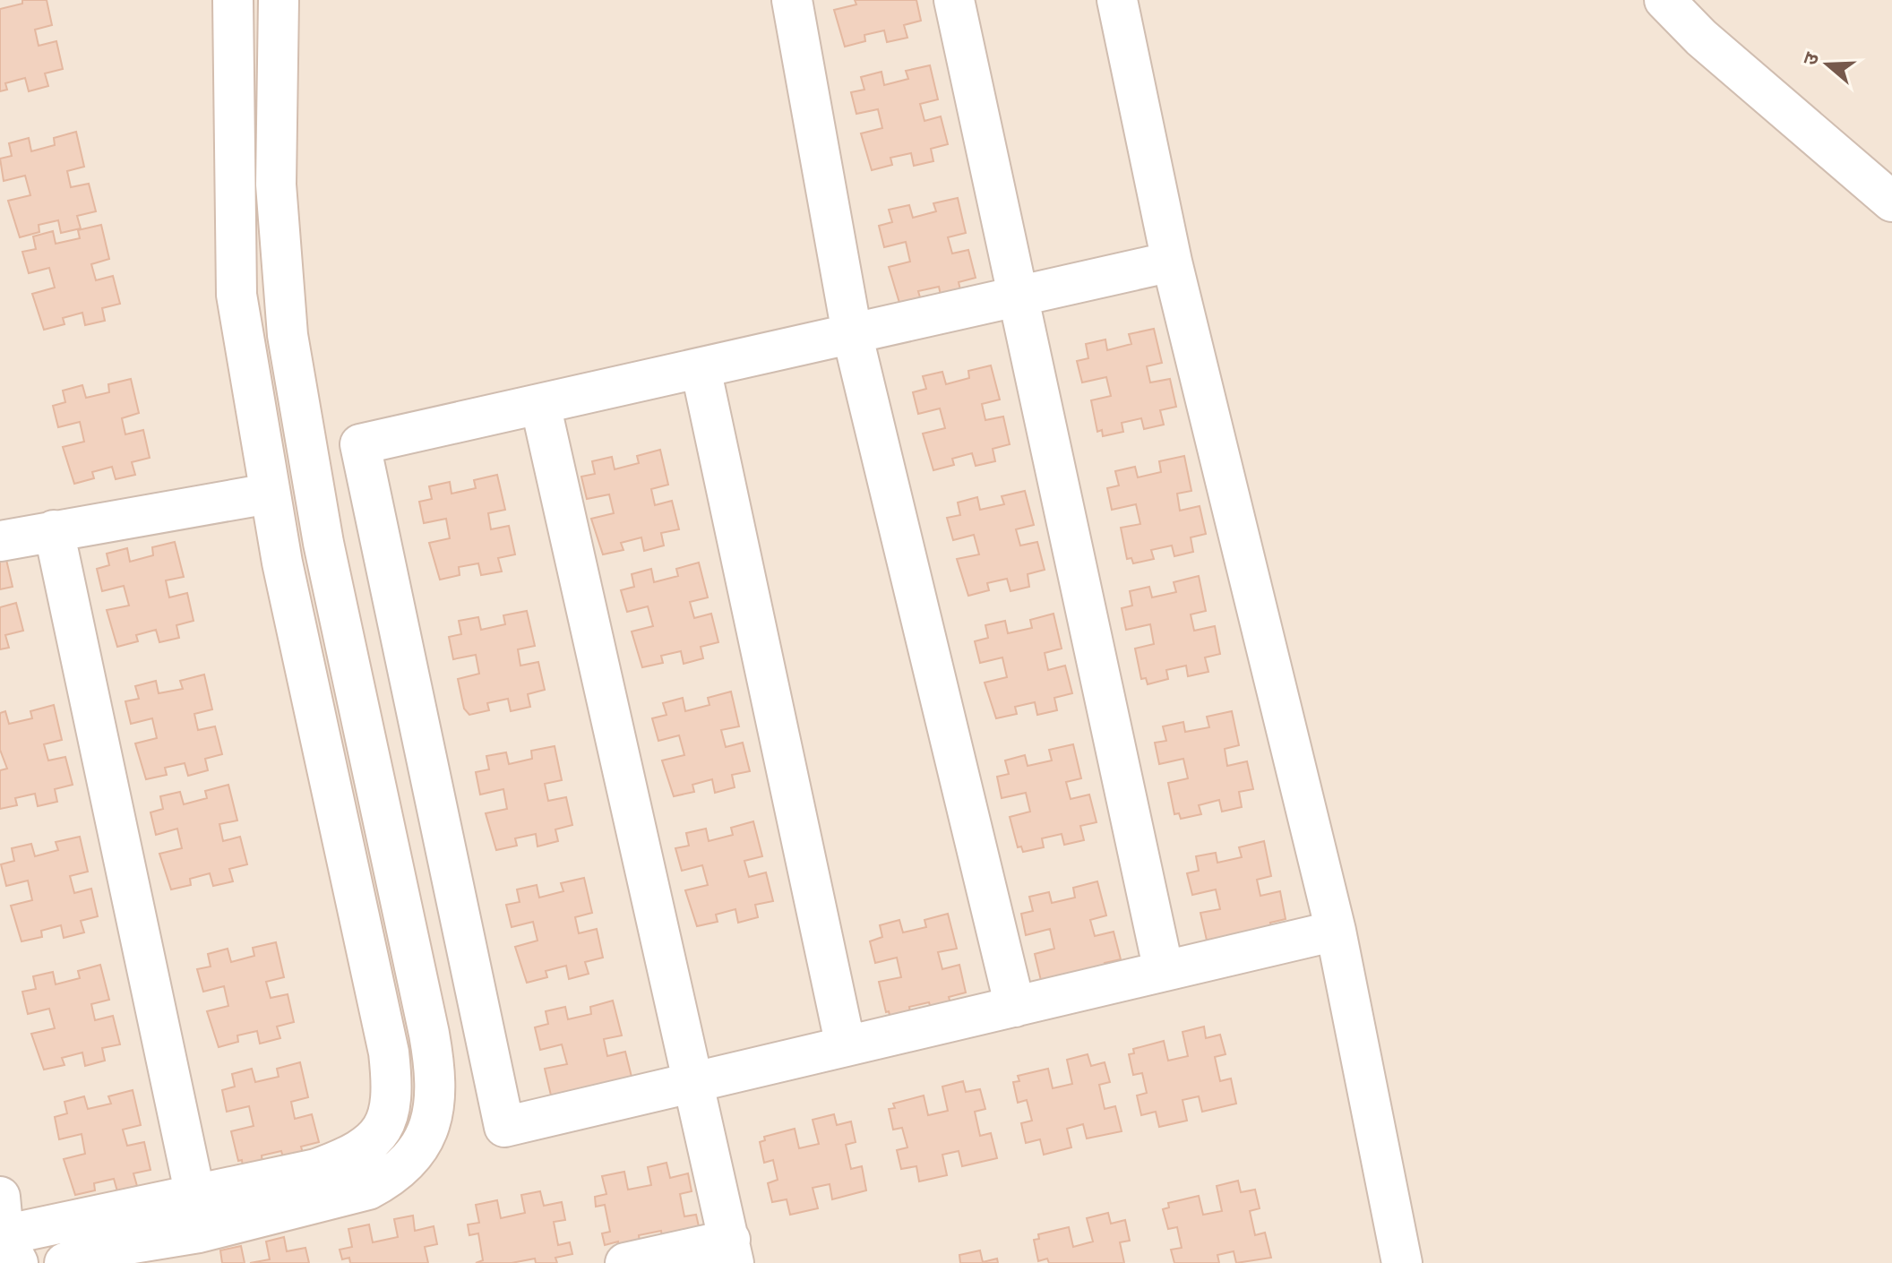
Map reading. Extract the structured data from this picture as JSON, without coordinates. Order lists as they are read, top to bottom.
{
  "north": "left"
}
